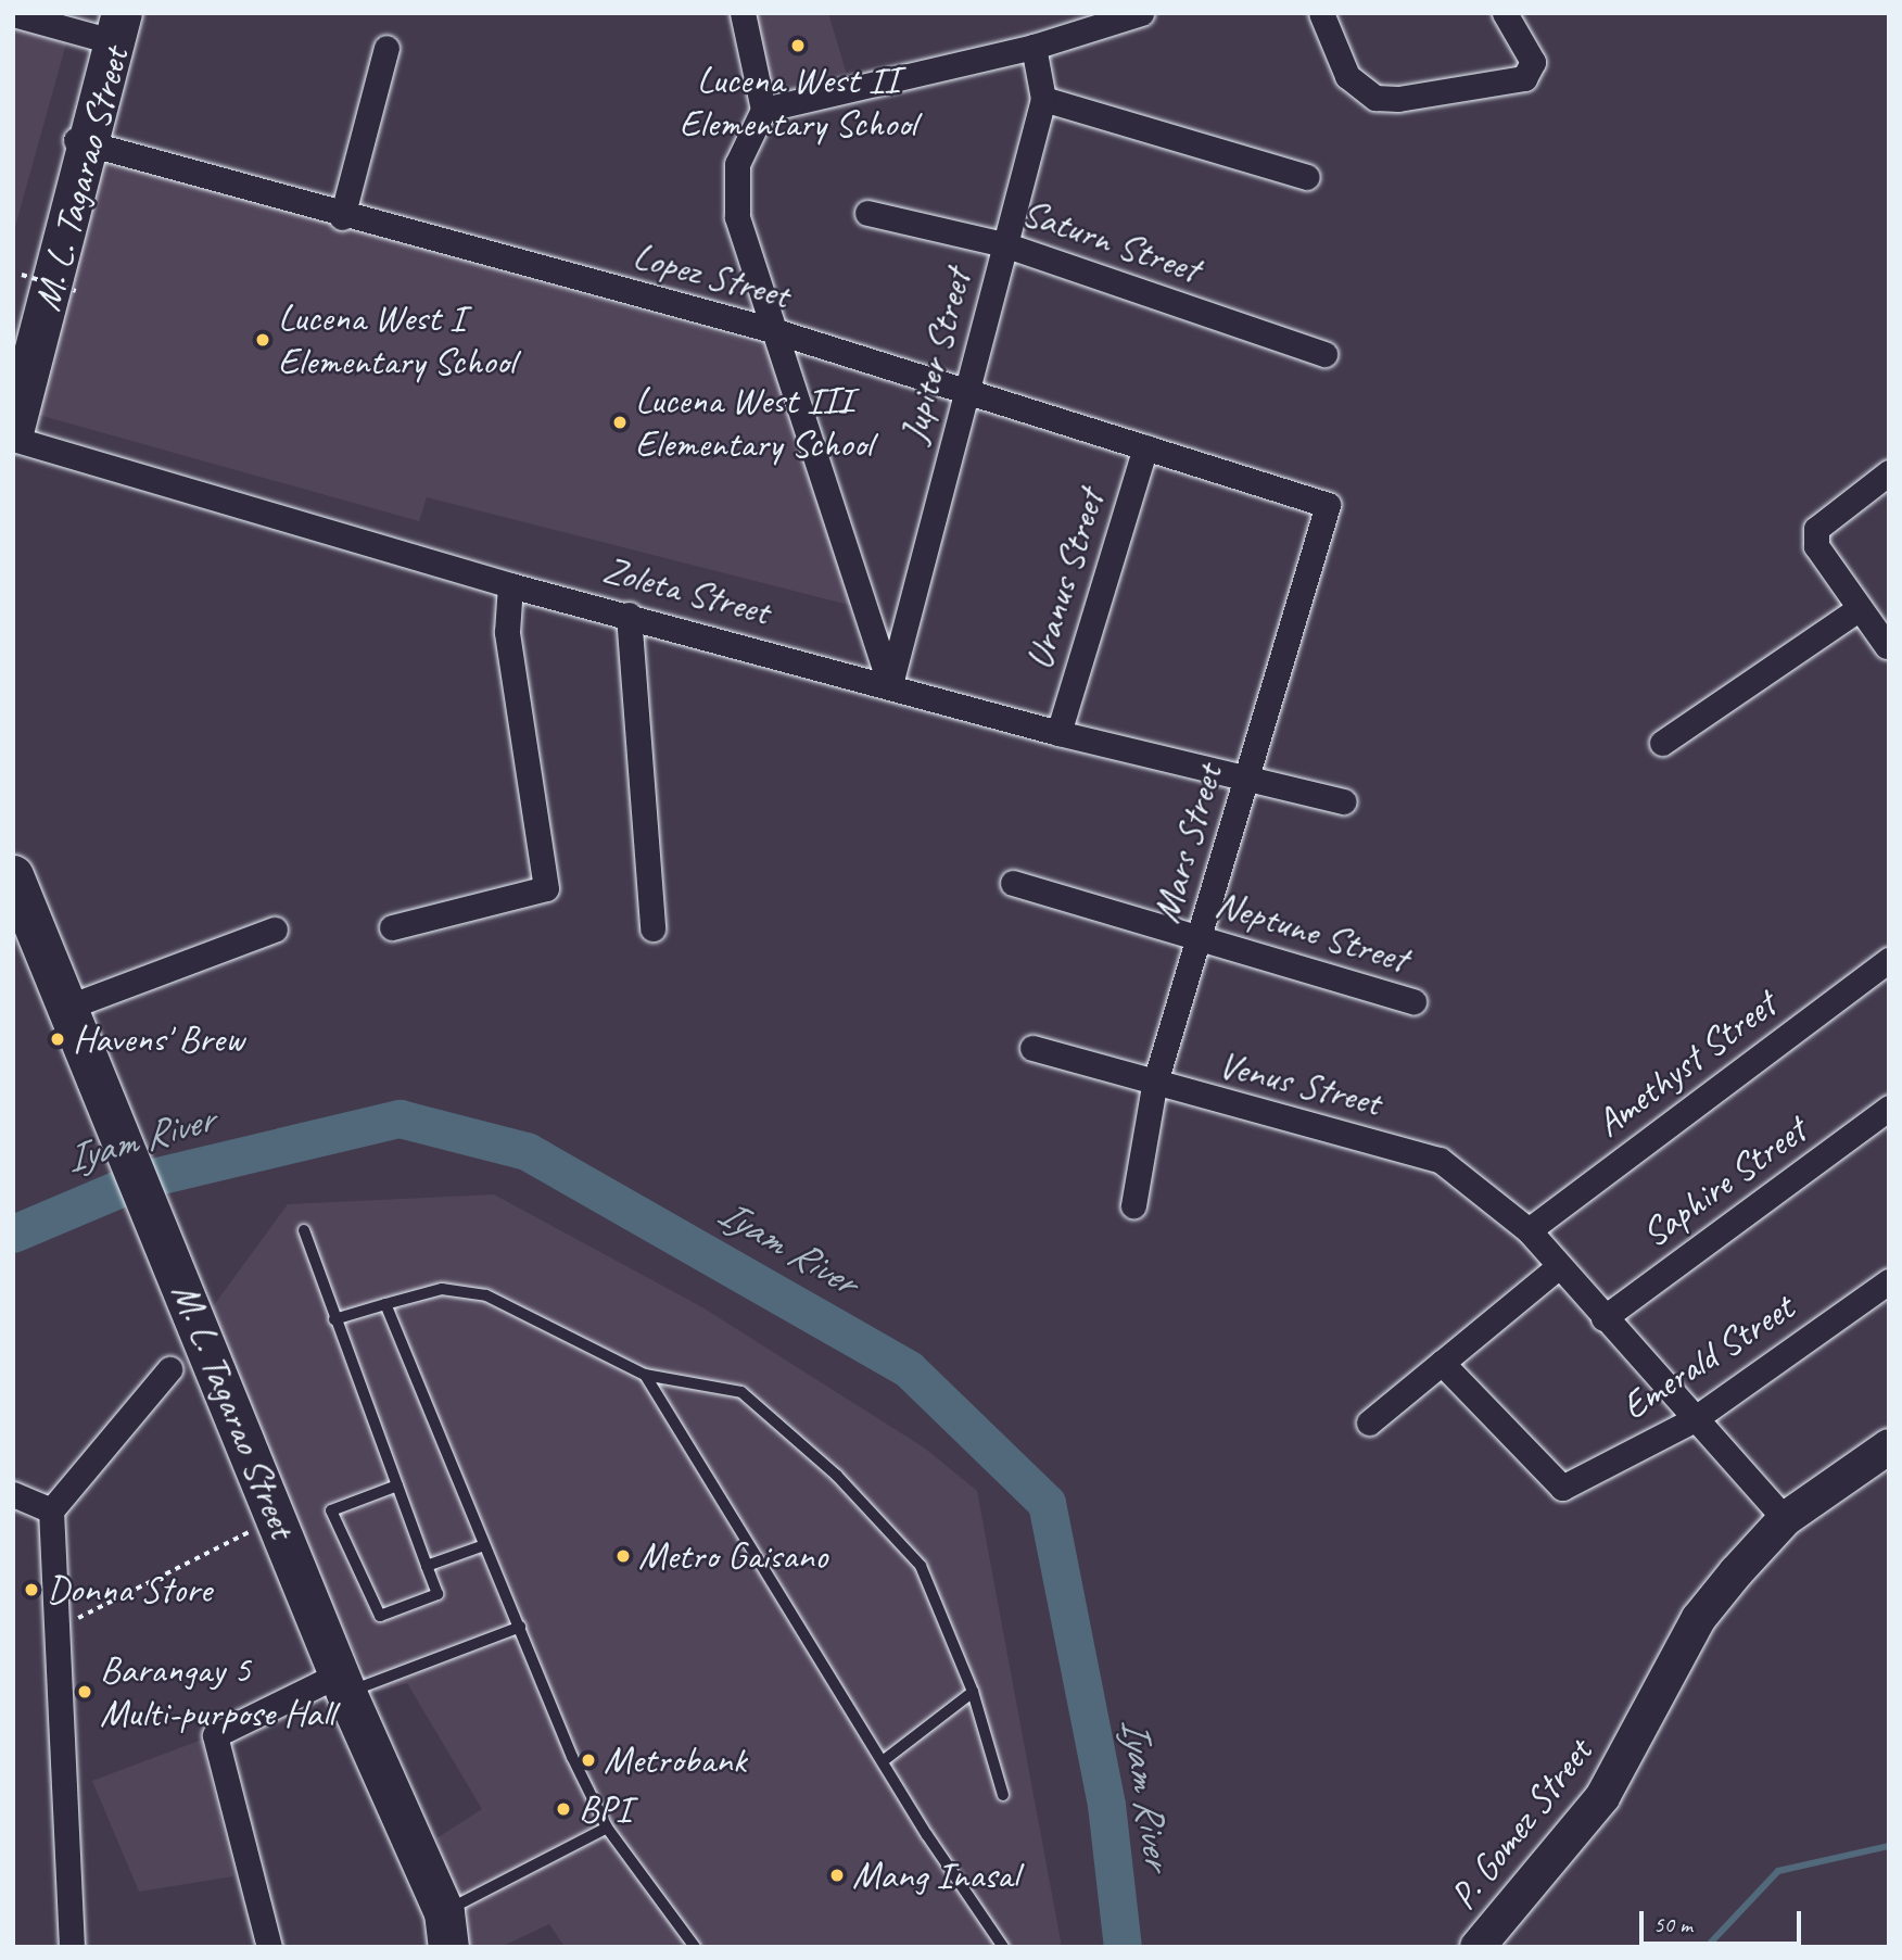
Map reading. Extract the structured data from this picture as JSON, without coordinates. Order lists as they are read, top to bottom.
{
  "streets": {
    "main road": ["M. L. Tagarao Street", "P. Gomez Street"],
    "street": [
      "Saturn Street",
      "Lopez Street",
      "Jupiter Street",
      "Uranus Street",
      "Zoleta Street",
      "Mars Street",
      "Neptune Street",
      "Amethyst Street",
      "Venus Street",
      "Saphire Street",
      "Emerald Street"
    ]
  },
  "crossings": [
    ["M. L. Tagarao Street", "Lopez Street"],
    ["Saturn Street", "Jupiter Street"],
    ["Lopez Street", "Jupiter Street"],
    ["Lopez Street", "Uranus Street"],
    ["Lopez Street", "Mars Street"],
    ["Jupiter Street", "Zoleta Street"],
    ["Uranus Street", "Zoleta Street"],
    ["Zoleta Street", "Mars Street"],
    ["Mars Street", "Neptune Street"],
    ["Mars Street", "Venus Street"],
    ["Amethyst Street", "Venus Street"],
    ["Venus Street", "Saphire Street"],
    ["Venus Street", "Emerald Street"],
    ["Venus Street", "P. Gomez Street"]
  ],
  "water": ["Iyam River"],
  "places": [
    "Lucena West II Elementary School",
    "Lucena West I Elementary School",
    "Lucena West III Elementary School",
    "Havens' Brew",
    "Metro Gaisano",
    "Donna Store",
    "Barangay 5 Multi-purpose Hall",
    "Metrobank",
    "BPI",
    "Mang Inasal"
  ],
  "scale_bar": "50 m"
}
